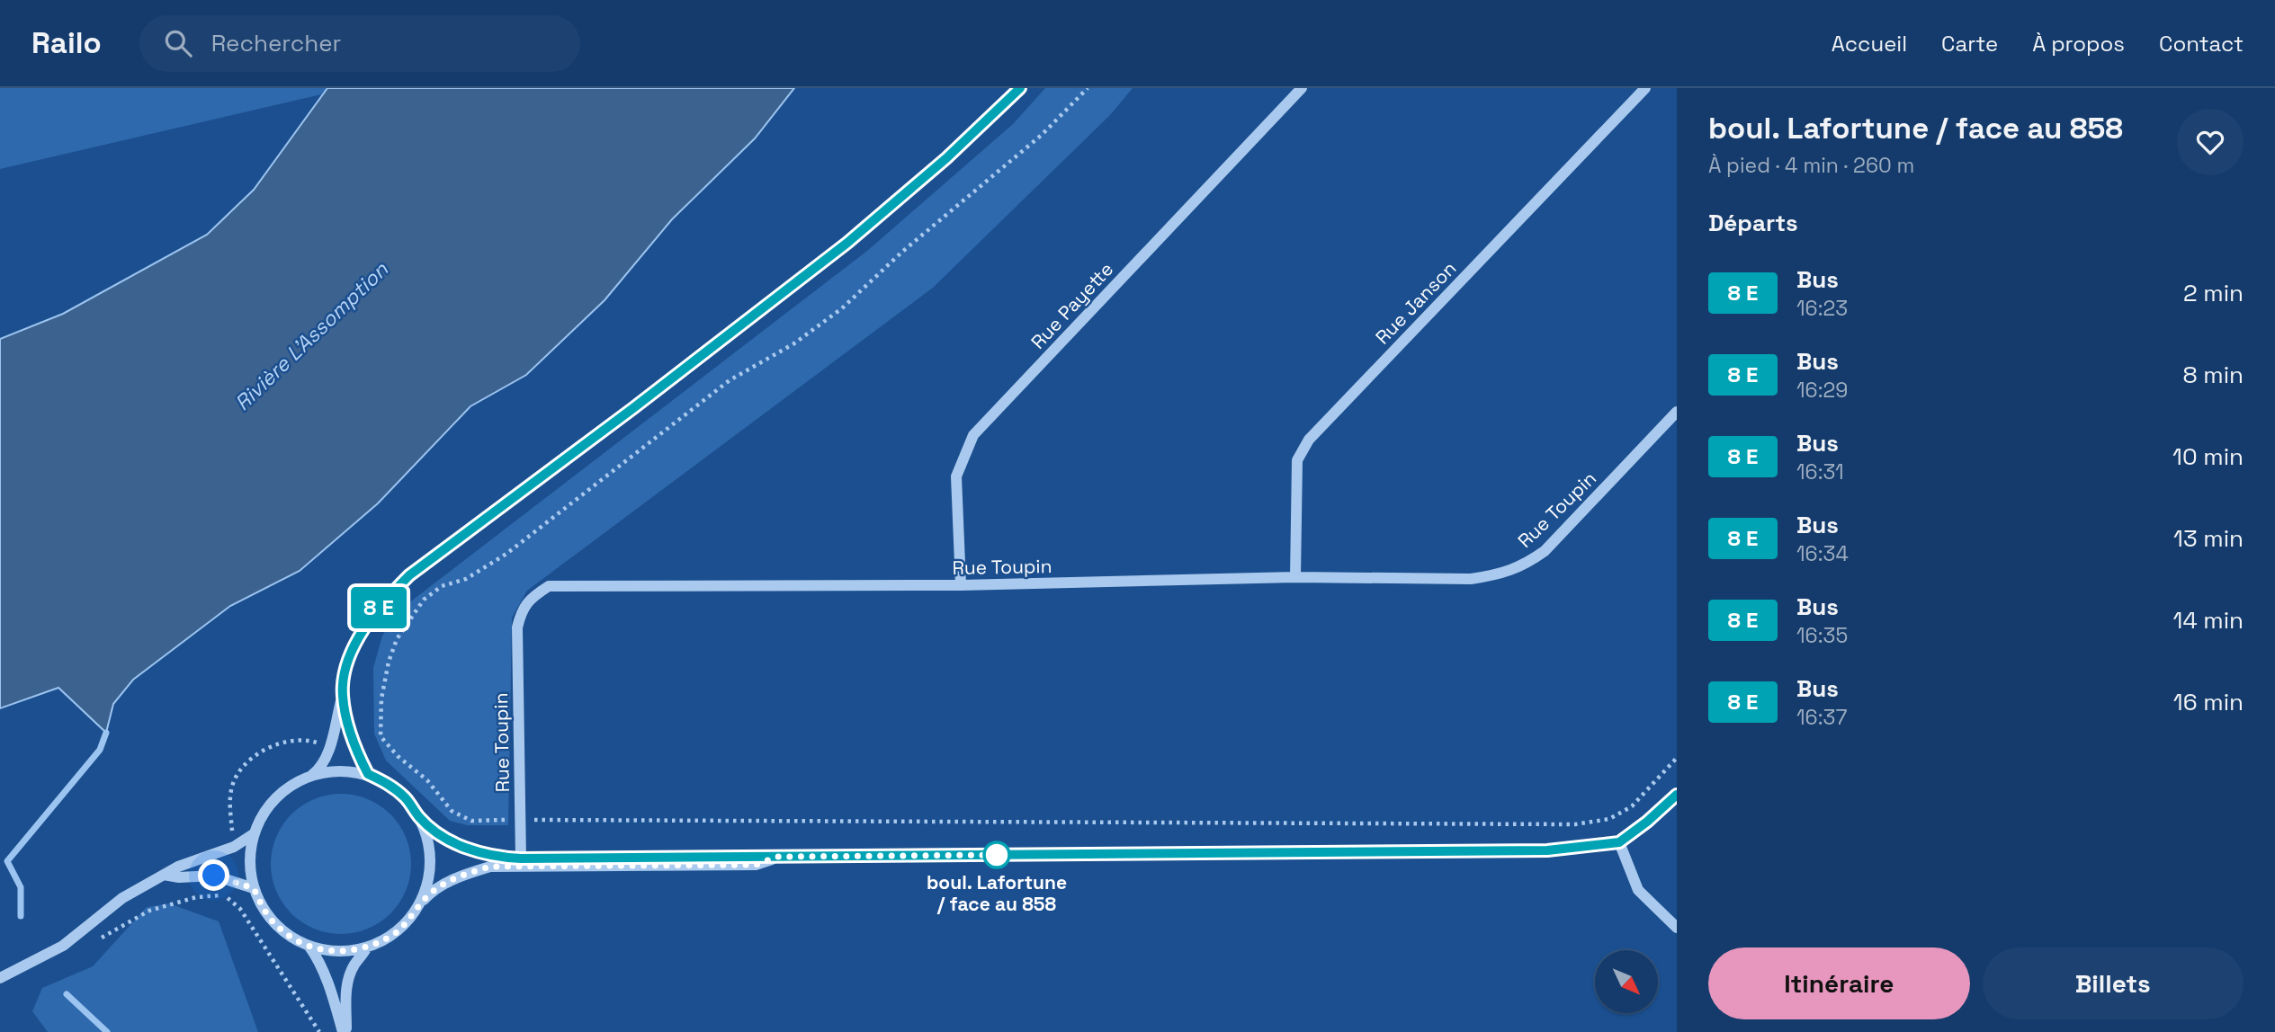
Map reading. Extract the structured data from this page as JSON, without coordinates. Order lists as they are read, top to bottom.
{
  "streets": {
    "street": ["Rue Janson", "Rue Payette", "Rue Toupin"]
  },
  "crossings": [
    ["Rue Janson", "Rue Toupin"],
    ["Rue Payette", "Rue Toupin"]
  ],
  "water": ["Rivière L'Assomption"],
  "places": ["boul. Lafortune / face au 858"],
  "north": "bottom right",
  "page": {
    "header": "Railo",
    "search": "Rechercher",
    "nav": [
      "Accueil",
      "Carte",
      "À propos",
      "Contact"
    ],
    "on_map": "8 E",
    "heading": [
      ["boul. Lafortune / face au 858", "À pied · 4 min · 260 m"],
      "Départs"
    ],
    "list": [
      {
        "mark": "8 E",
        "name": "Bus",
        "note": "16:23",
        "value": "2 min"
      },
      {
        "mark": "8 E",
        "name": "Bus",
        "note": "16:29",
        "value": "8 min"
      },
      {
        "mark": "8 E",
        "name": "Bus",
        "note": "16:31",
        "value": "10 min"
      },
      {
        "mark": "8 E",
        "name": "Bus",
        "note": "16:34",
        "value": "13 min"
      },
      {
        "mark": "8 E",
        "name": "Bus",
        "note": "16:35",
        "value": "14 min"
      },
      {
        "mark": "8 E",
        "name": "Bus",
        "note": "16:37",
        "value": "16 min"
      }
    ],
    "buttons": ["Itinéraire", "Billets"]
  }
}
